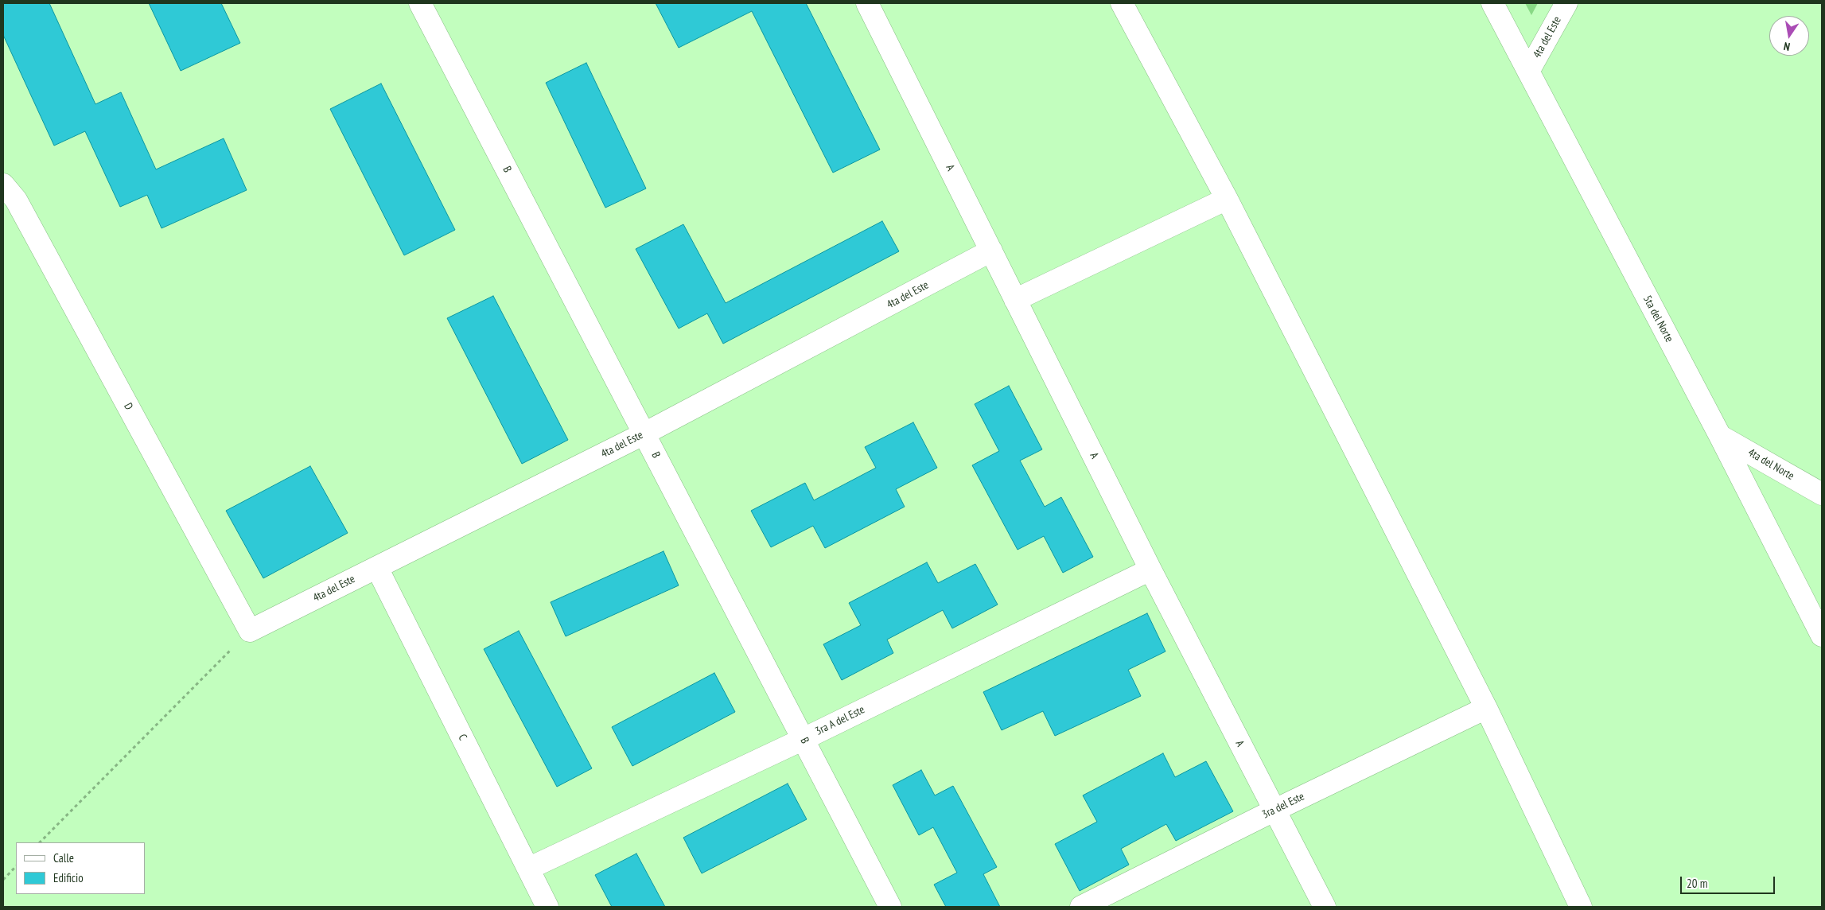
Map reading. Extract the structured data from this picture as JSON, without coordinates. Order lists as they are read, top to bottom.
{
  "streets": {
    "street": [
      "4ta del Este",
      "A",
      "B",
      "5ta del Norte",
      "D",
      "4ta del Norte",
      "3ra A del Este",
      "C",
      "3ra del Este"
    ]
  },
  "crossings": [
    ["4ta del Este", "A"],
    ["4ta del Este", "B"],
    ["4ta del Este", "5ta del Norte"],
    ["4ta del Este", "D"],
    ["4ta del Este", "C"],
    ["A", "3ra A del Este"],
    ["A", "3ra del Este"],
    ["B", "3ra A del Este"],
    ["5ta del Norte", "4ta del Norte"],
    ["3ra A del Este", "C"]
  ],
  "legend": ["Calle", "Edificio"],
  "scale_bar": "20 m",
  "north": "bottom"
}
